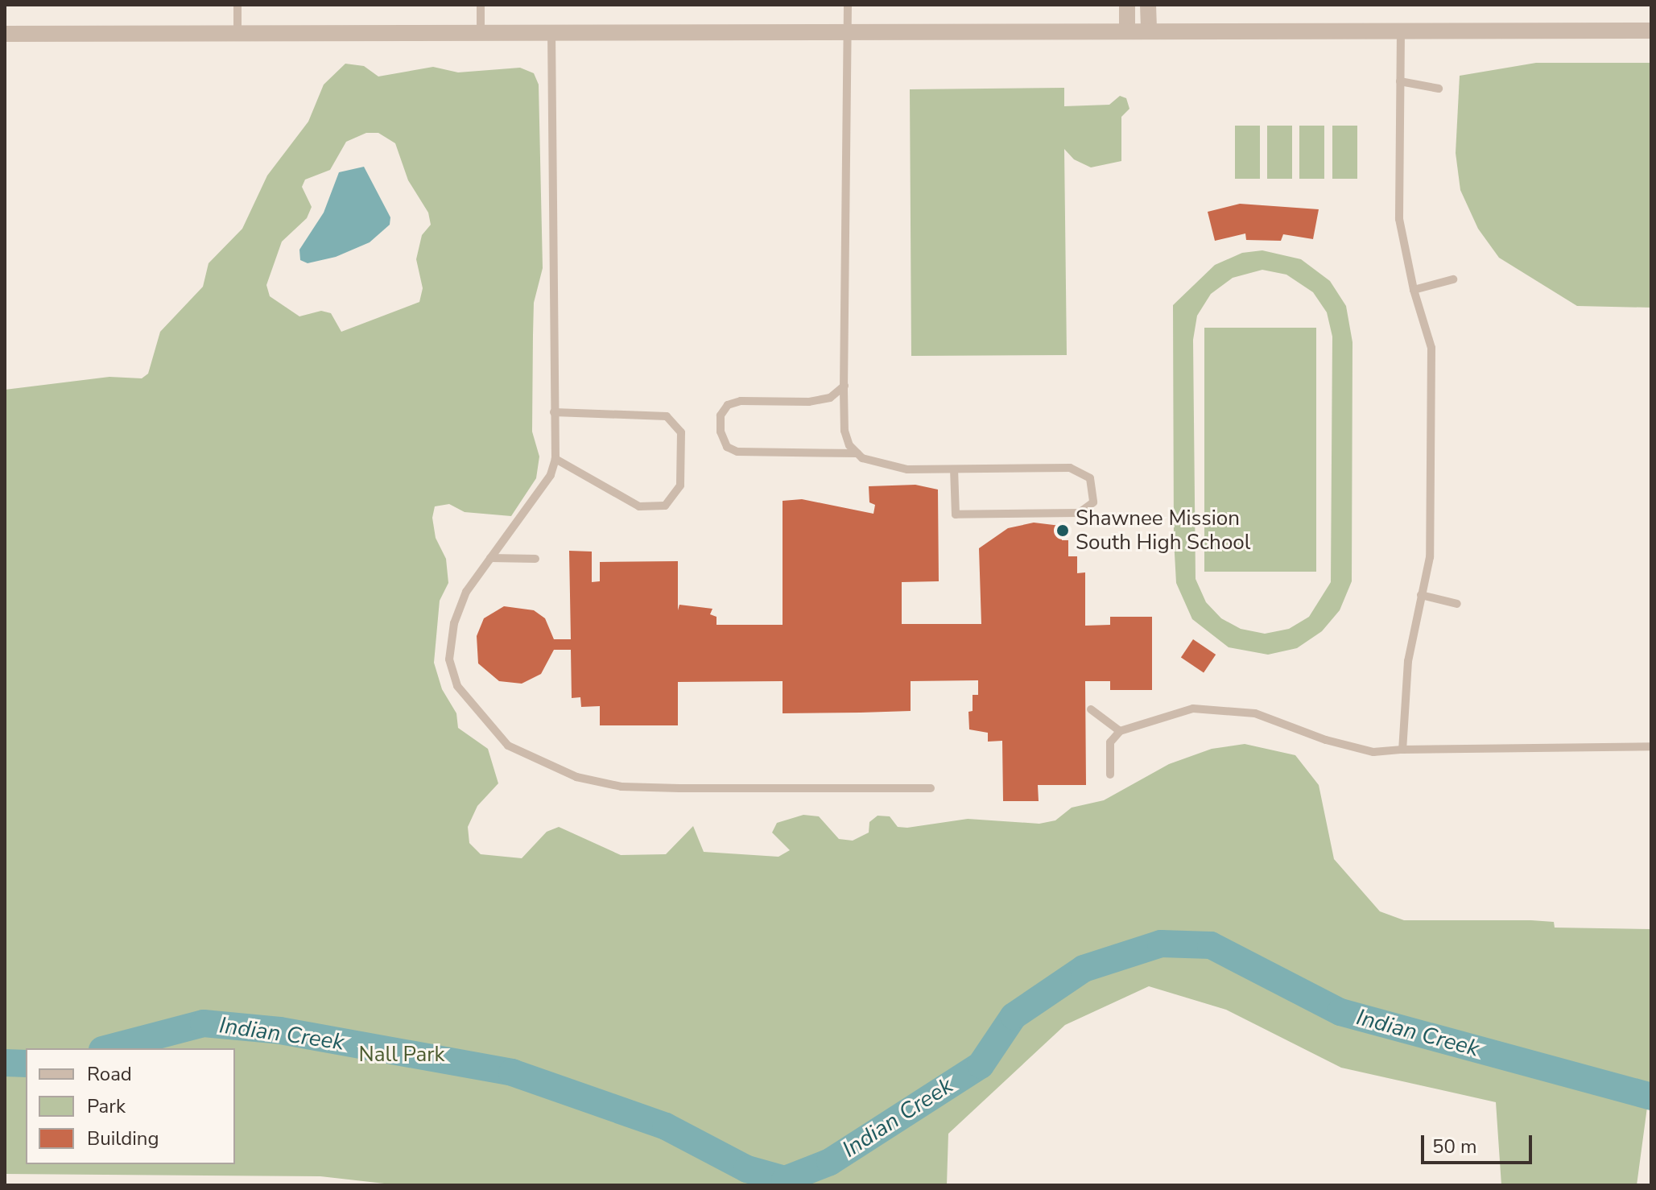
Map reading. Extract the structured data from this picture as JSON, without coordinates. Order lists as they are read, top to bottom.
{
  "water": ["Indian Creek"],
  "parks": ["Nall Park"],
  "places": ["Shawnee Mission South High School"],
  "legend": ["Road", "Park", "Building"],
  "scale_bar": "50 m"
}
